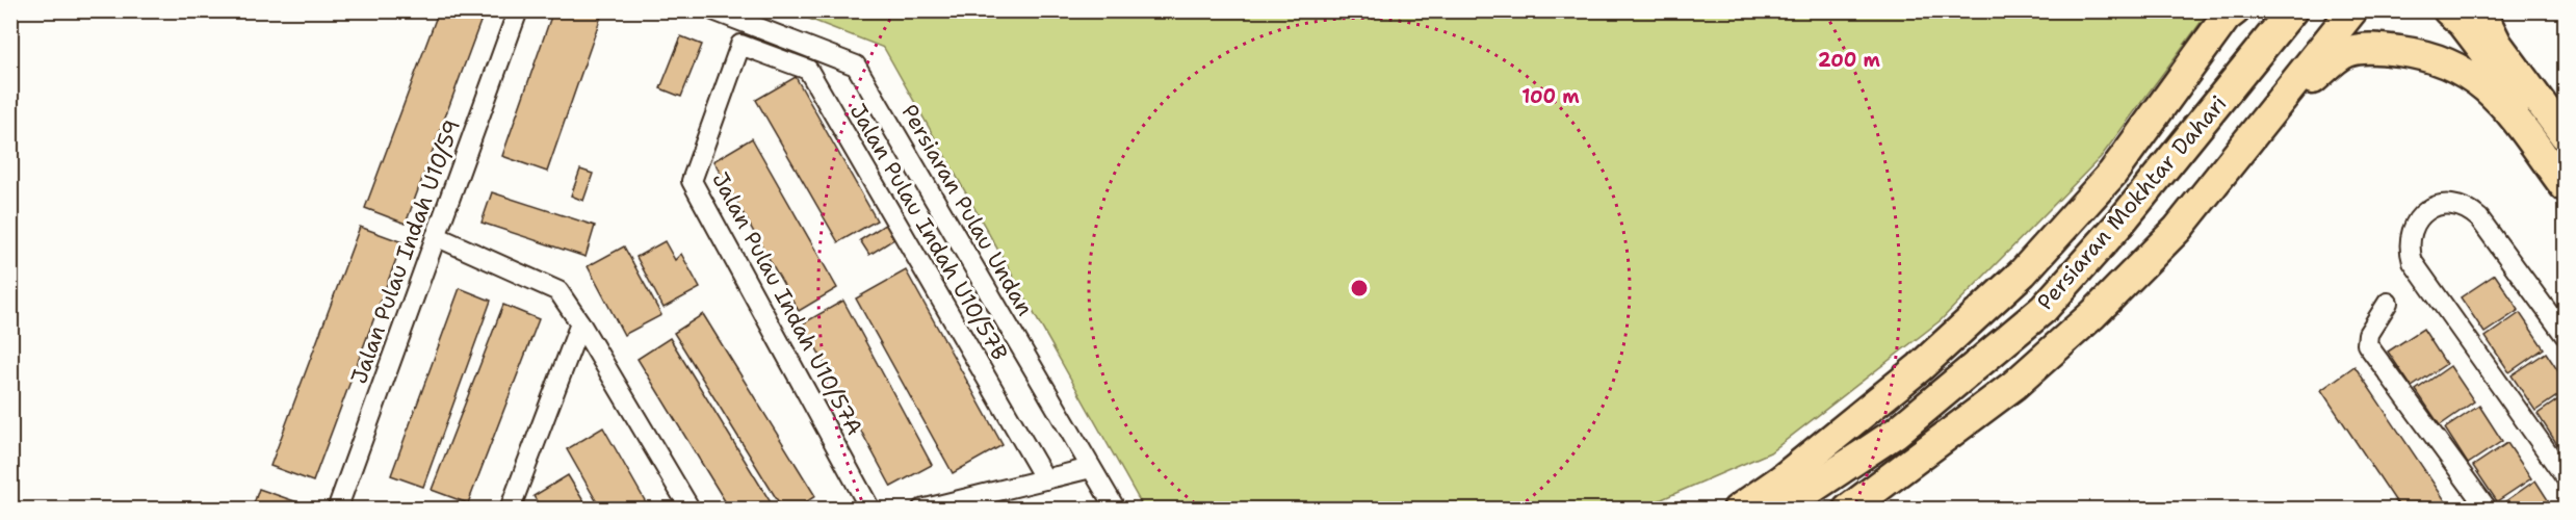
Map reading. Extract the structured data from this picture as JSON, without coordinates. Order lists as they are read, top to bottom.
{
  "streets": {
    "main road": ["Persiaran Mokhtar Dahari"],
    "street": [
      "Persiaran Pulau Undan",
      "Jalan Pulau Indah U10/57B",
      "Jalan Pulau Indah U10/59",
      "Jalan Pulau Indah U10/57A"
    ]
  },
  "crossings": [
    ["Jalan Pulau Indah U10/57B", "Jalan Pulau Indah U10/57A"]
  ],
  "rings": ["200 m", "100 m"]
}
